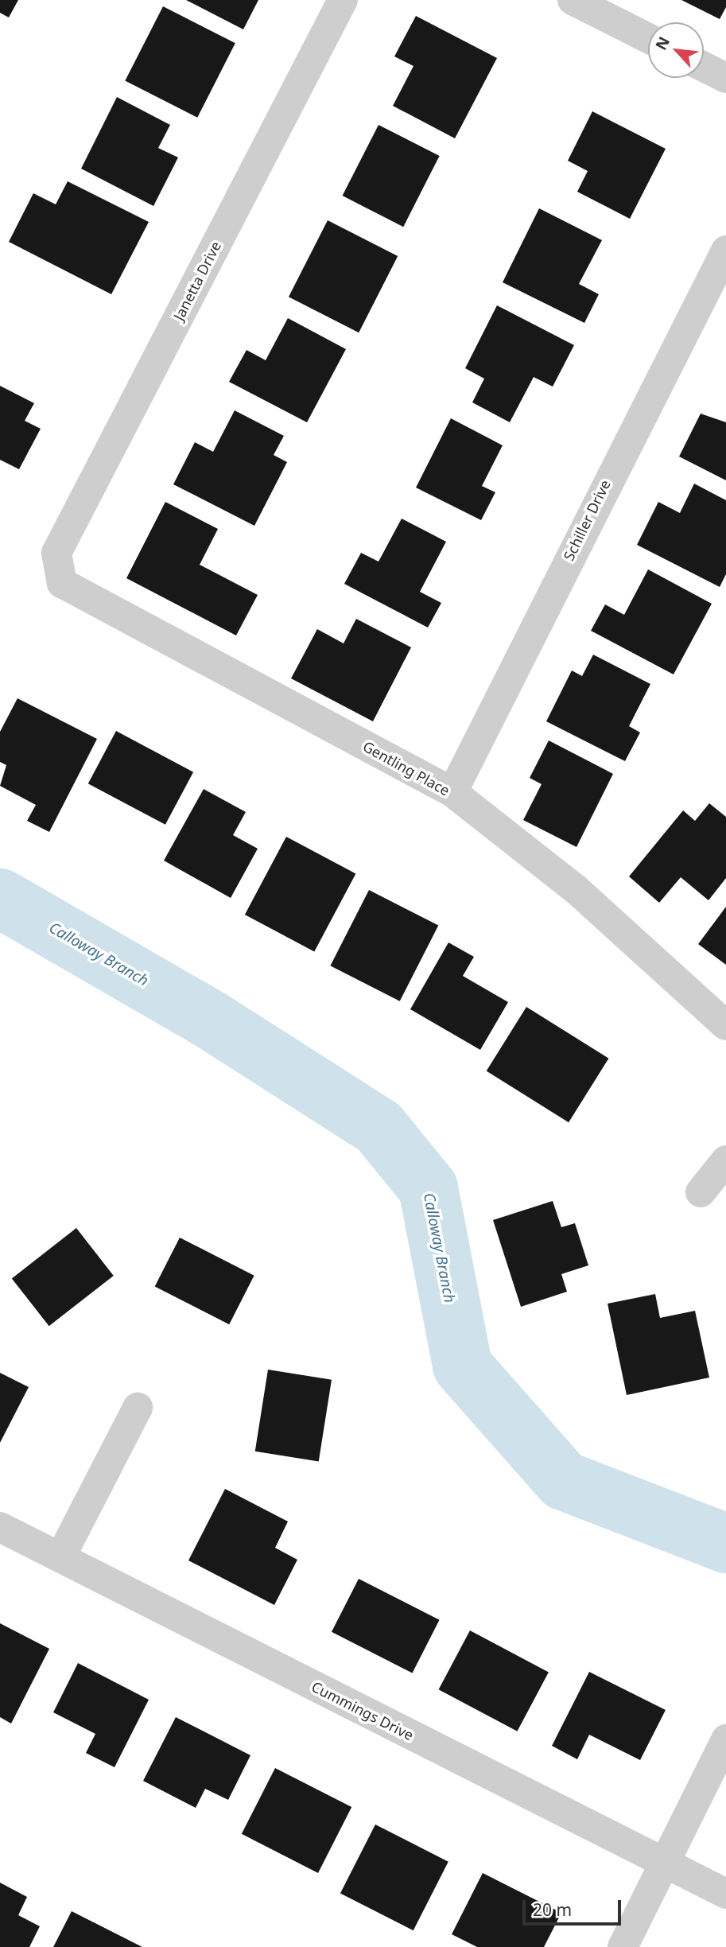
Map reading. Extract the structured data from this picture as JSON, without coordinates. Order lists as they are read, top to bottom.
{
  "streets": {
    "street": [
      "Janetta Drive",
      "Schiller Drive",
      "Gentling Place",
      "Cummings Drive"
    ]
  },
  "crossings": [
    ["Janetta Drive", "Gentling Place"],
    ["Schiller Drive", "Gentling Place"]
  ],
  "water": ["Calloway Branch"],
  "scale_bar": "20 m",
  "north": "top left"
}
